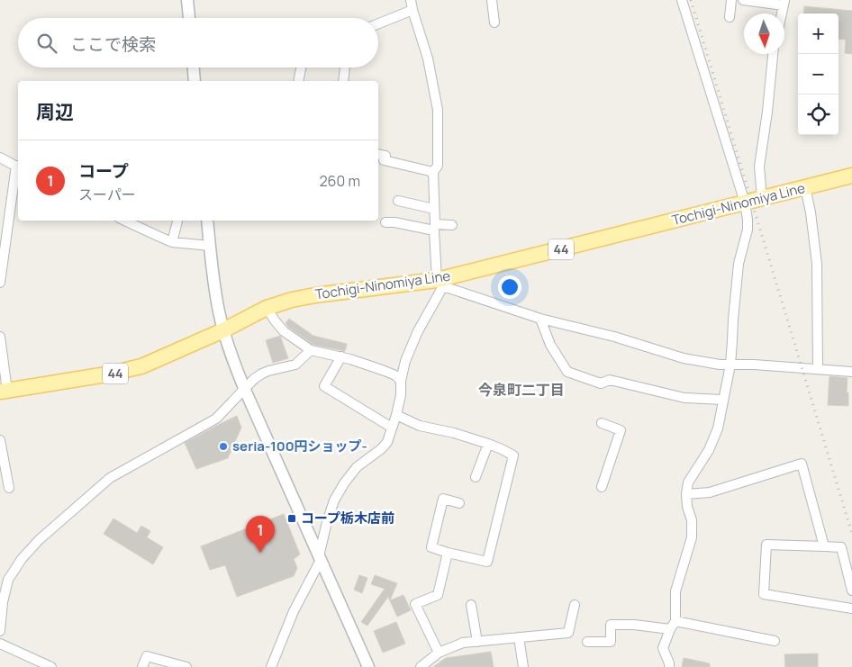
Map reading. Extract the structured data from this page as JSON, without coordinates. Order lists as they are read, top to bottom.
{
  "streets": {
    "main road": ["Tochigi-Ninomiya Line", "44"]
  },
  "districts": ["今泉町二丁目"],
  "places": {
    "other": ["seria-100円ショップ-"],
    "transit": ["コープ栃木店前"]
  },
  "north": "bottom",
  "page": {
    "map_buttons": ["+", "−"],
    "search": "ここで検索",
    "heading": "周辺",
    "list": [
      {
        "mark": "1",
        "name": "コープ",
        "note": "スーパー",
        "value": "260 m"
      }
    ],
    "pins": "1"
  }
}
